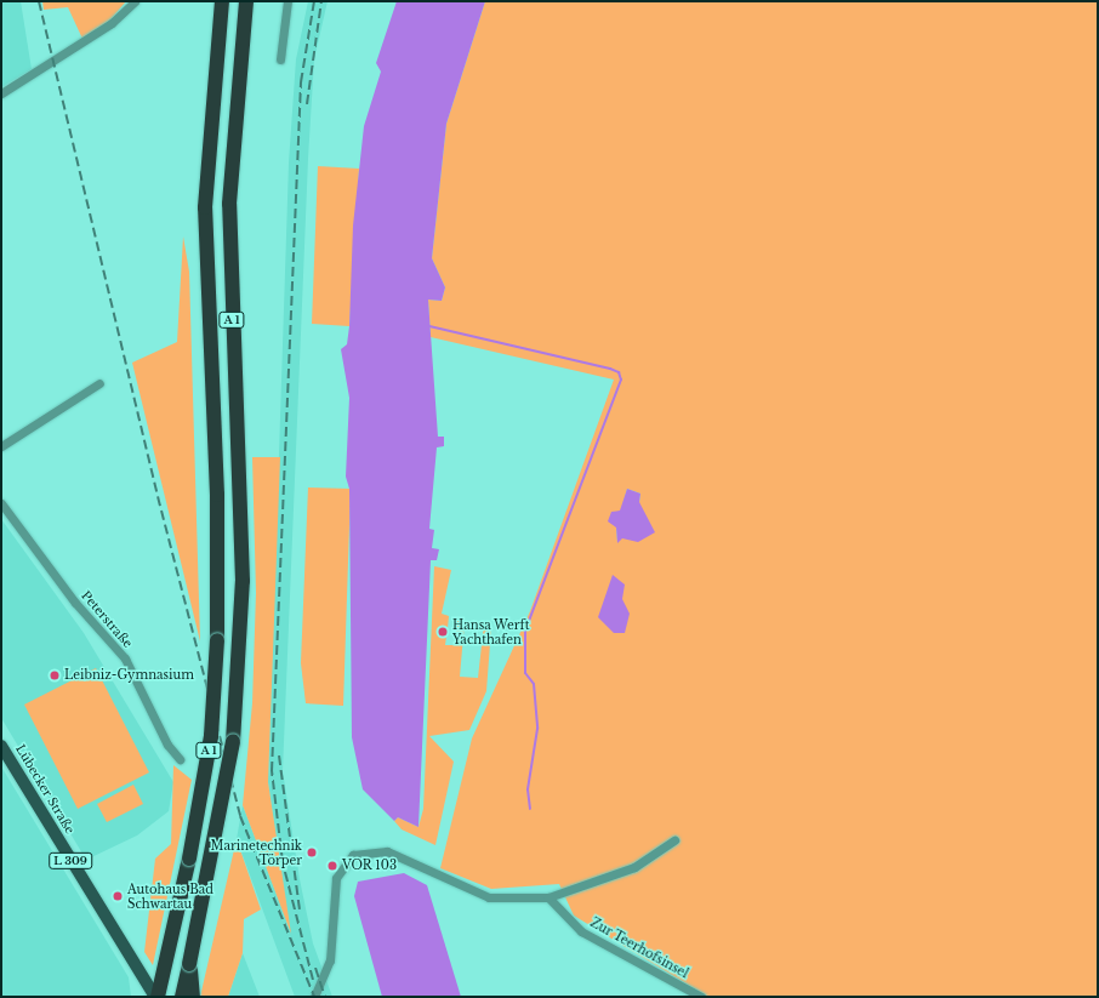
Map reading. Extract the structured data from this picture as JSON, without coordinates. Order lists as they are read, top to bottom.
{
  "streets": {
    "highway": ["A 1"],
    "main road": ["Lübecker Straße", "L 309"],
    "street": ["Peterstraße", "Zur Teerhofsinsel"]
  },
  "crossings": [
    ["A 1", "Lübecker Straße"]
  ],
  "places": [
    "Hansa Werft Yachthafen",
    "Leibniz-Gymnasium",
    "Marinetechnik Törper",
    "VOR 103",
    "Autohaus Bad Schwartau"
  ]
}
